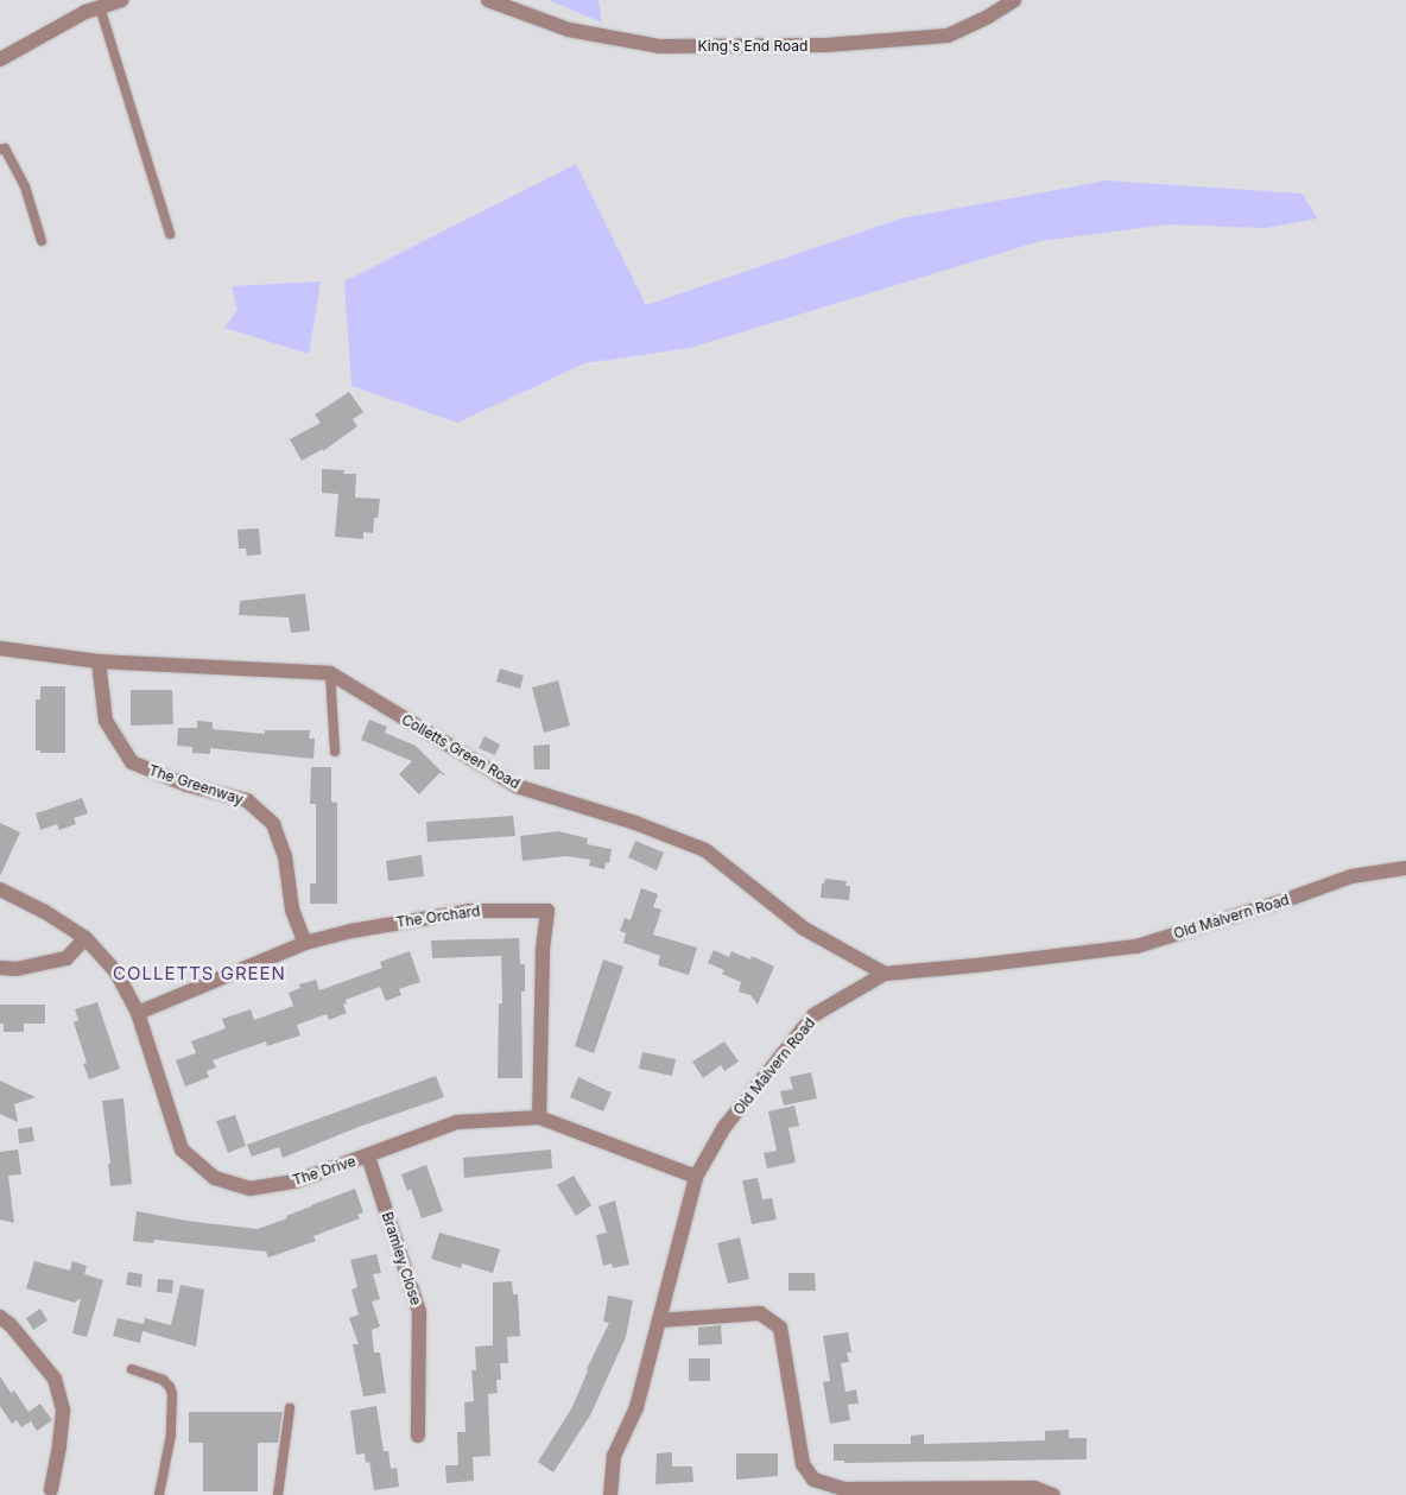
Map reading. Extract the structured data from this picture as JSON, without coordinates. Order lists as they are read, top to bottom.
{
  "streets": {
    "street": [
      "King's End Road",
      "Colletts Green Road",
      "The Greenway",
      "The Orchard",
      "Old Malvern Road",
      "The Drive",
      "Bramley Close"
    ]
  },
  "crossings": [
    ["Colletts Green Road", "The Greenway"],
    ["Colletts Green Road", "Old Malvern Road"],
    ["The Greenway", "The Orchard"],
    ["The Orchard", "The Drive"],
    ["Old Malvern Road", "The Drive"],
    ["The Drive", "Bramley Close"]
  ],
  "districts": ["COLLETTS GREEN"]
}
